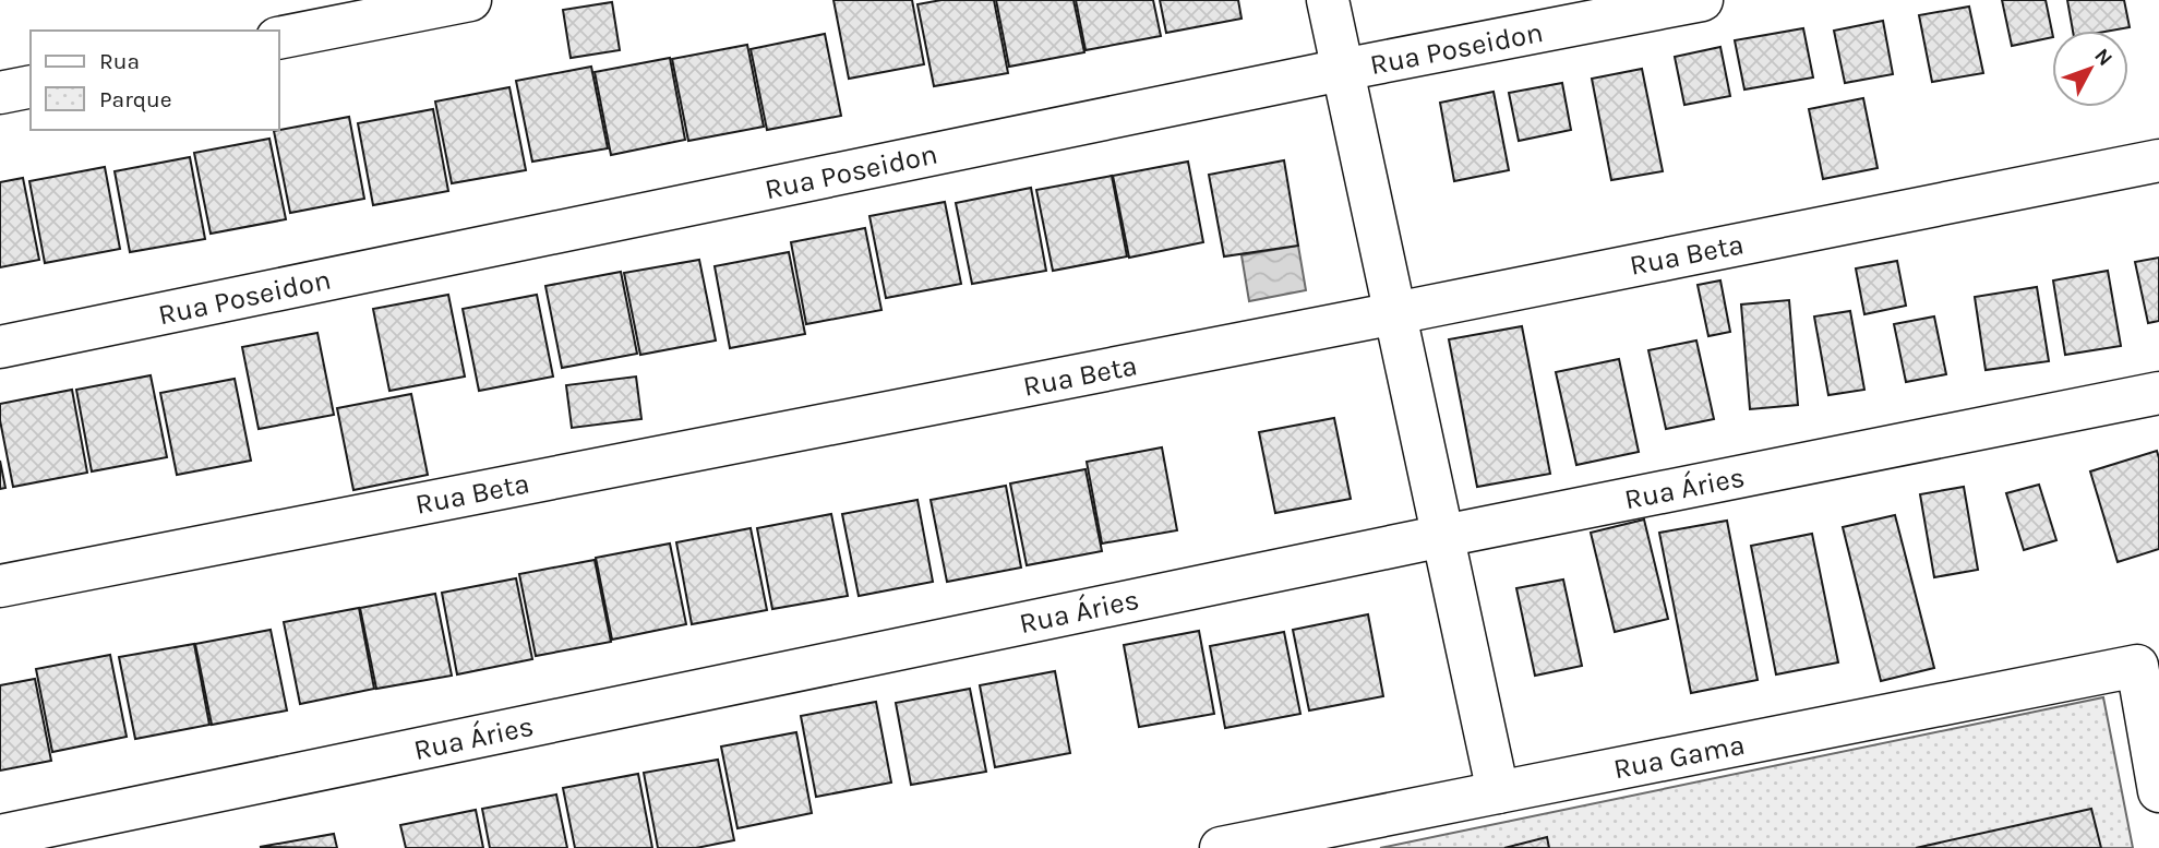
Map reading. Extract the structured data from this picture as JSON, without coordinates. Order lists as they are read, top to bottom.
{
  "streets": {
    "street": [
      "Rua Poseidon",
      "Rua Beta",
      "Rua Áries",
      "Rua Gama"
    ]
  },
  "legend": ["Rua", "Parque"],
  "north": "top right"
}
